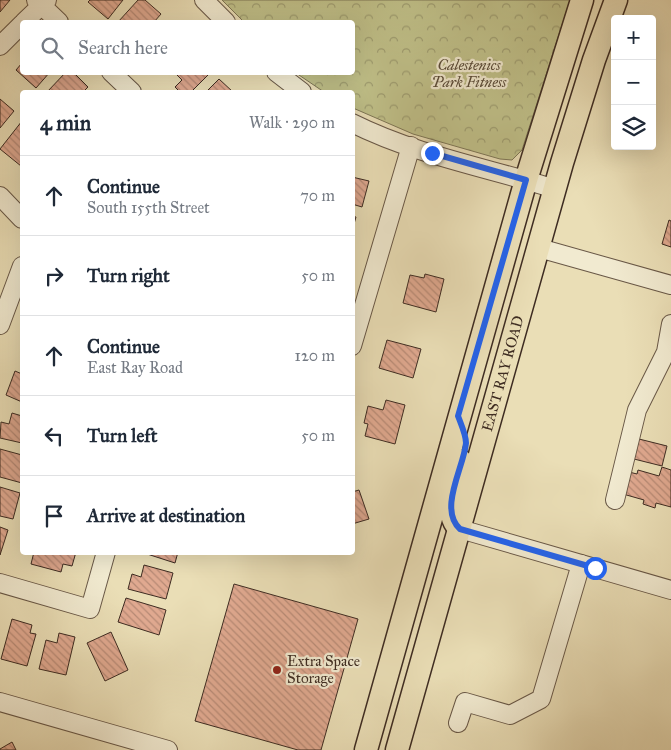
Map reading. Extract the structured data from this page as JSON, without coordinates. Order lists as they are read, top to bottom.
{
  "streets": {
    "main road": ["EAST RAY ROAD"]
  },
  "parks": ["Calestenics Park Fitness"],
  "places": ["Extra Space Storage"],
  "page": {
    "map_buttons": ["+", "−"],
    "search": "Search here",
    "heading": ["4 min", "Walk · 290 m"],
    "list": [
      ["Continue", "South 155th Street", "70 m"],
      ["Turn right", "50 m"],
      ["Continue", "East Ray Road", "120 m"],
      ["Turn left", "50 m"],
      "Arrive at destination"
    ]
  }
}
